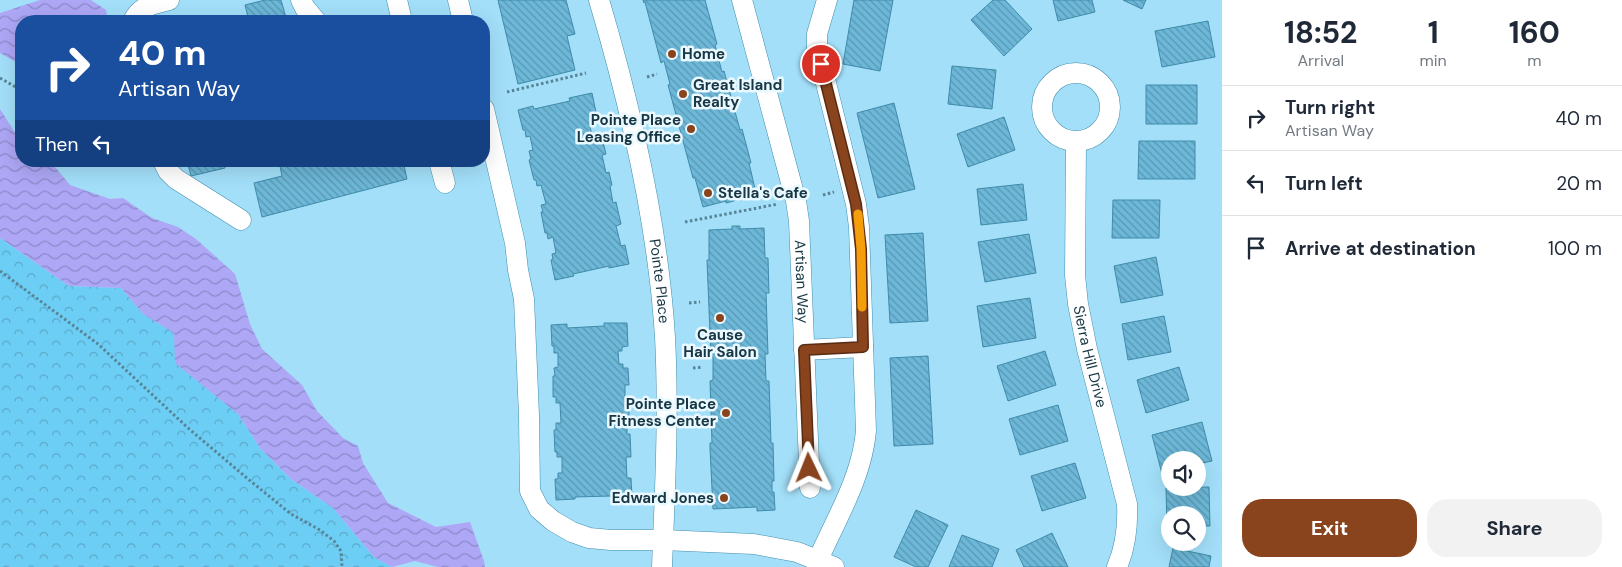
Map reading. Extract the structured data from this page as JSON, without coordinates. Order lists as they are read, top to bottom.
{
  "streets": {
    "street": ["Pointe Place", "Artisan Way", "Sierra Hill Drive"]
  },
  "places": [
    "Home",
    "Great Island Realty",
    "Pointe Place Leasing Office",
    "Stella's Cafe",
    "Cause Hair Salon",
    "Pointe Place Fitness Center",
    "Edward Jones"
  ],
  "page": {
    "eta": [
      "18:52",
      "Arrival",
      "1",
      "min",
      "160",
      "m"
    ],
    "turn": ["40 m", "Artisan Way"],
    "list": [
      {
        "name": "Turn right",
        "note": "Artisan Way",
        "value": "40 m"
      },
      {
        "name": "Turn left",
        "value": "20 m"
      },
      {
        "name": "Arrive at destination",
        "value": "100 m"
      }
    ],
    "then": "Then",
    "buttons": ["Exit", "Share"]
  }
}
